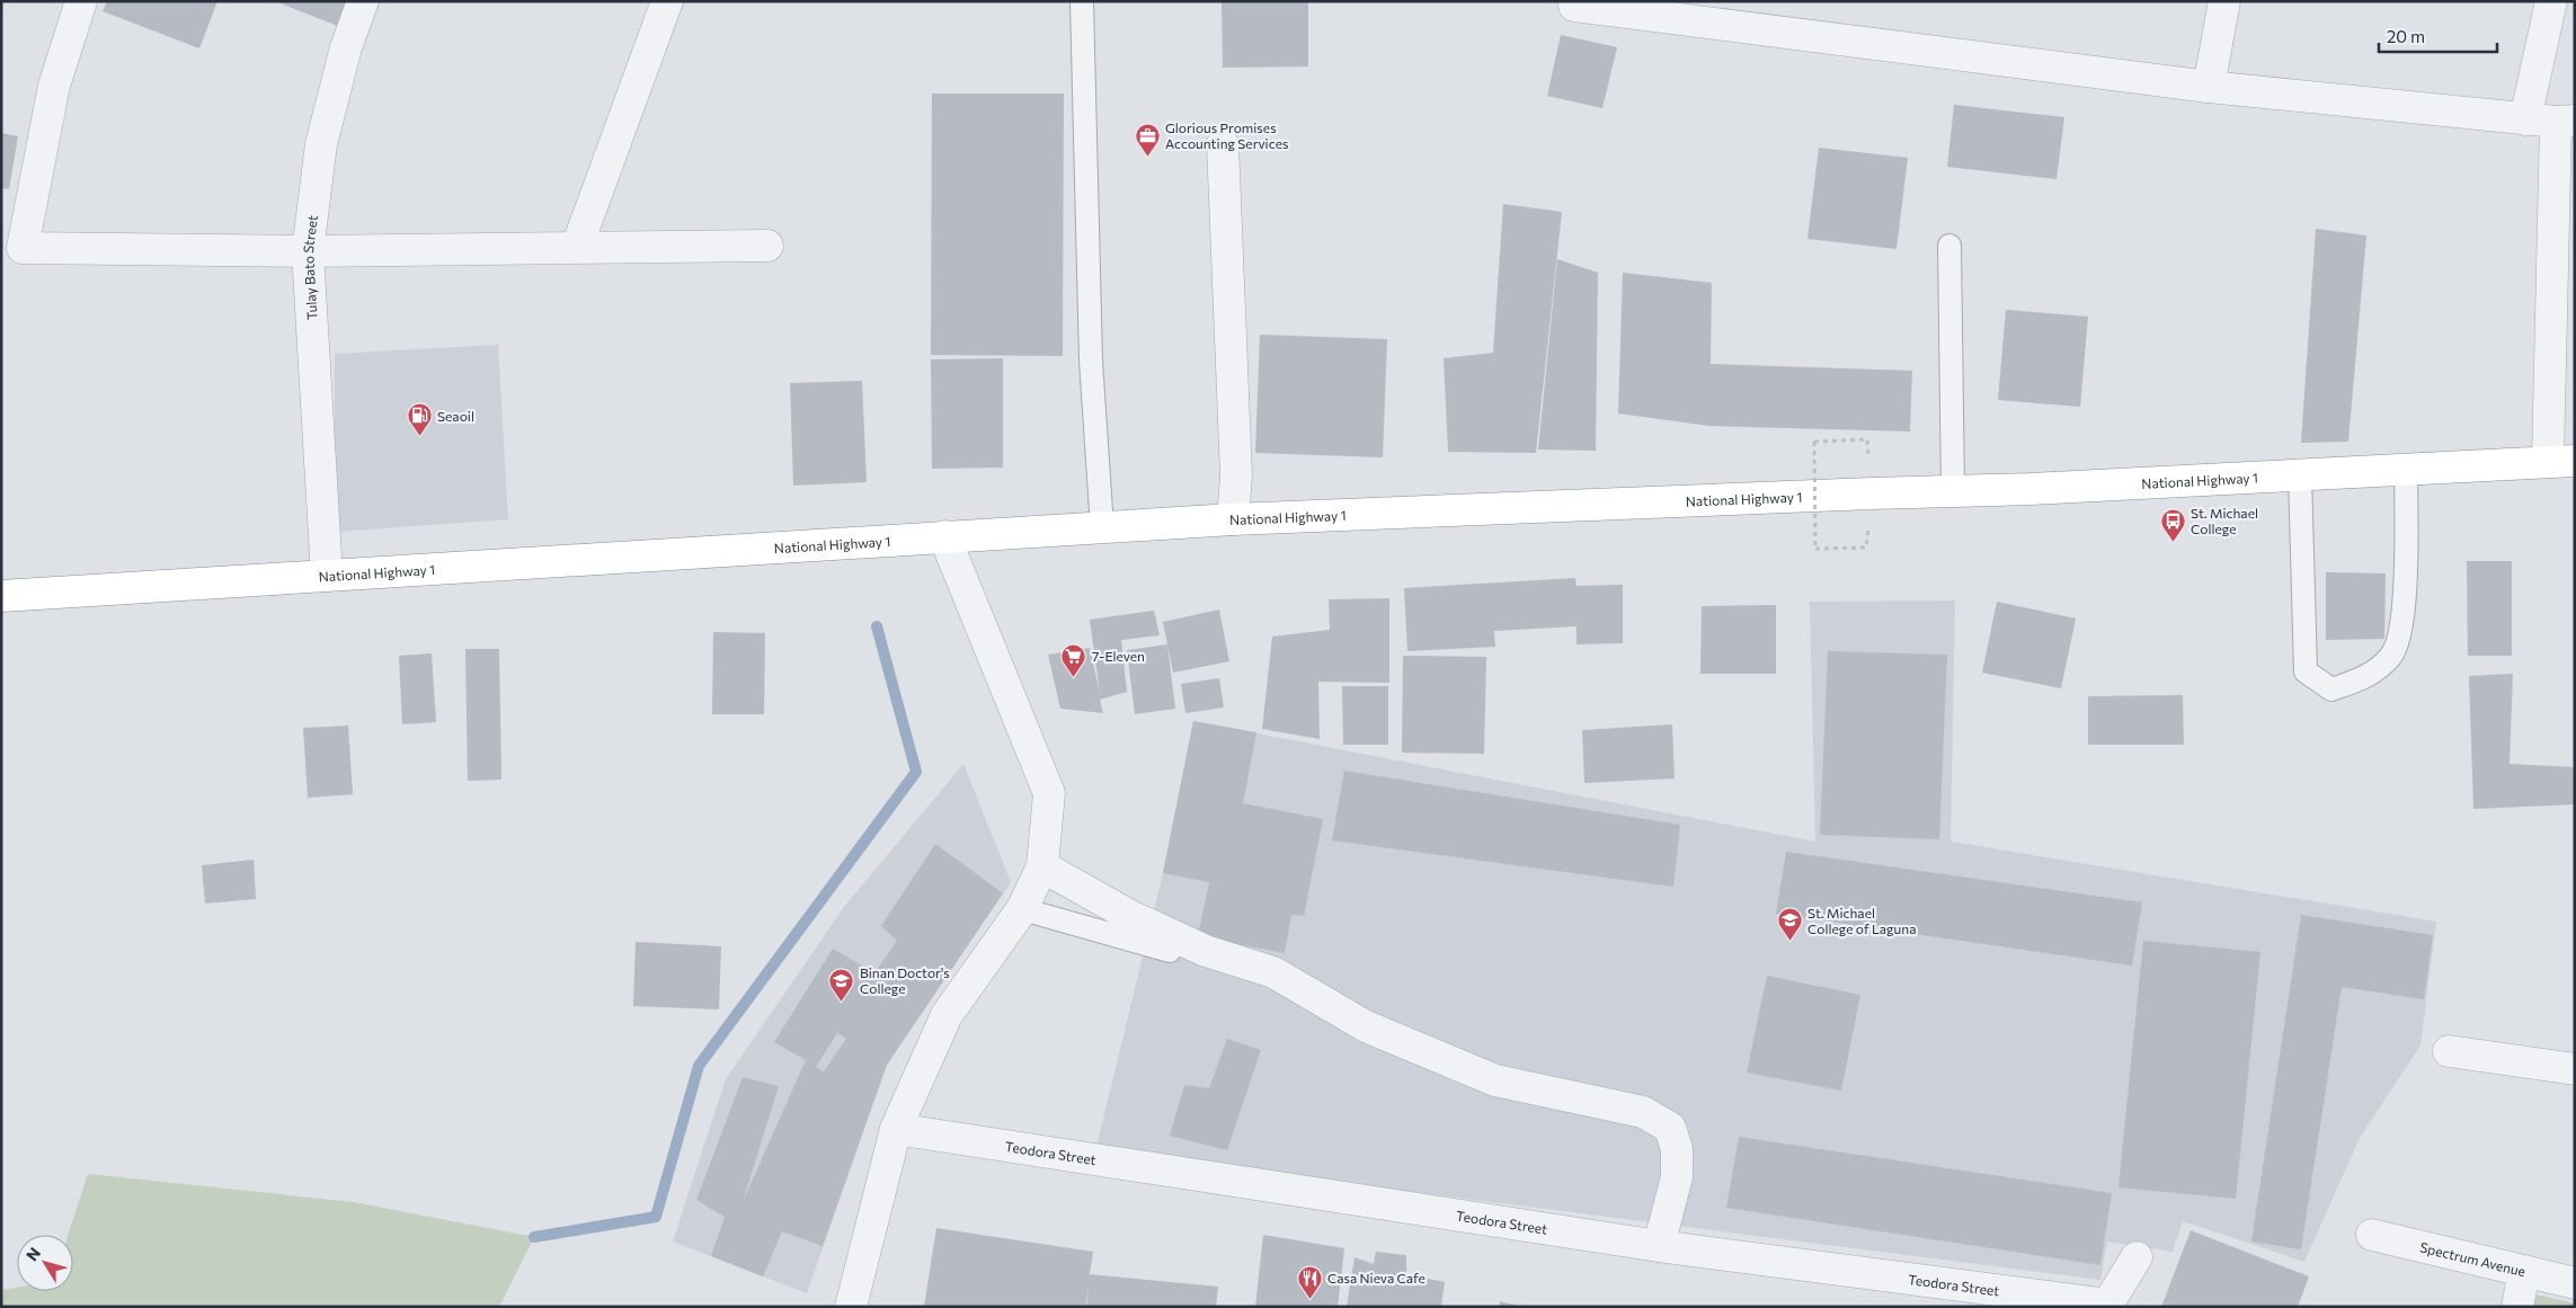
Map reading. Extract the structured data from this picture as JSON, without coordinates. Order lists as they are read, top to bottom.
{
  "streets": {
    "highway": ["National Highway 1"],
    "street": ["Tulay Bato Street", "Teodora Street", "Spectrum Avenue"]
  },
  "crossings": [
    ["Tulay Bato Street", "National Highway 1"]
  ],
  "places": {
    "office": ["Glorious Promises Accounting Services"],
    "fuel station": ["Seaoil"],
    "bus stop": ["St. Michael College"],
    "supermarket": ["7-Eleven"],
    "school or university": ["St. Michael College of Laguna", "Binan Doctor's College"],
    "restaurant": ["Casa Nieva Cafe"]
  },
  "scale_bar": "20 m",
  "north": "top left"
}
